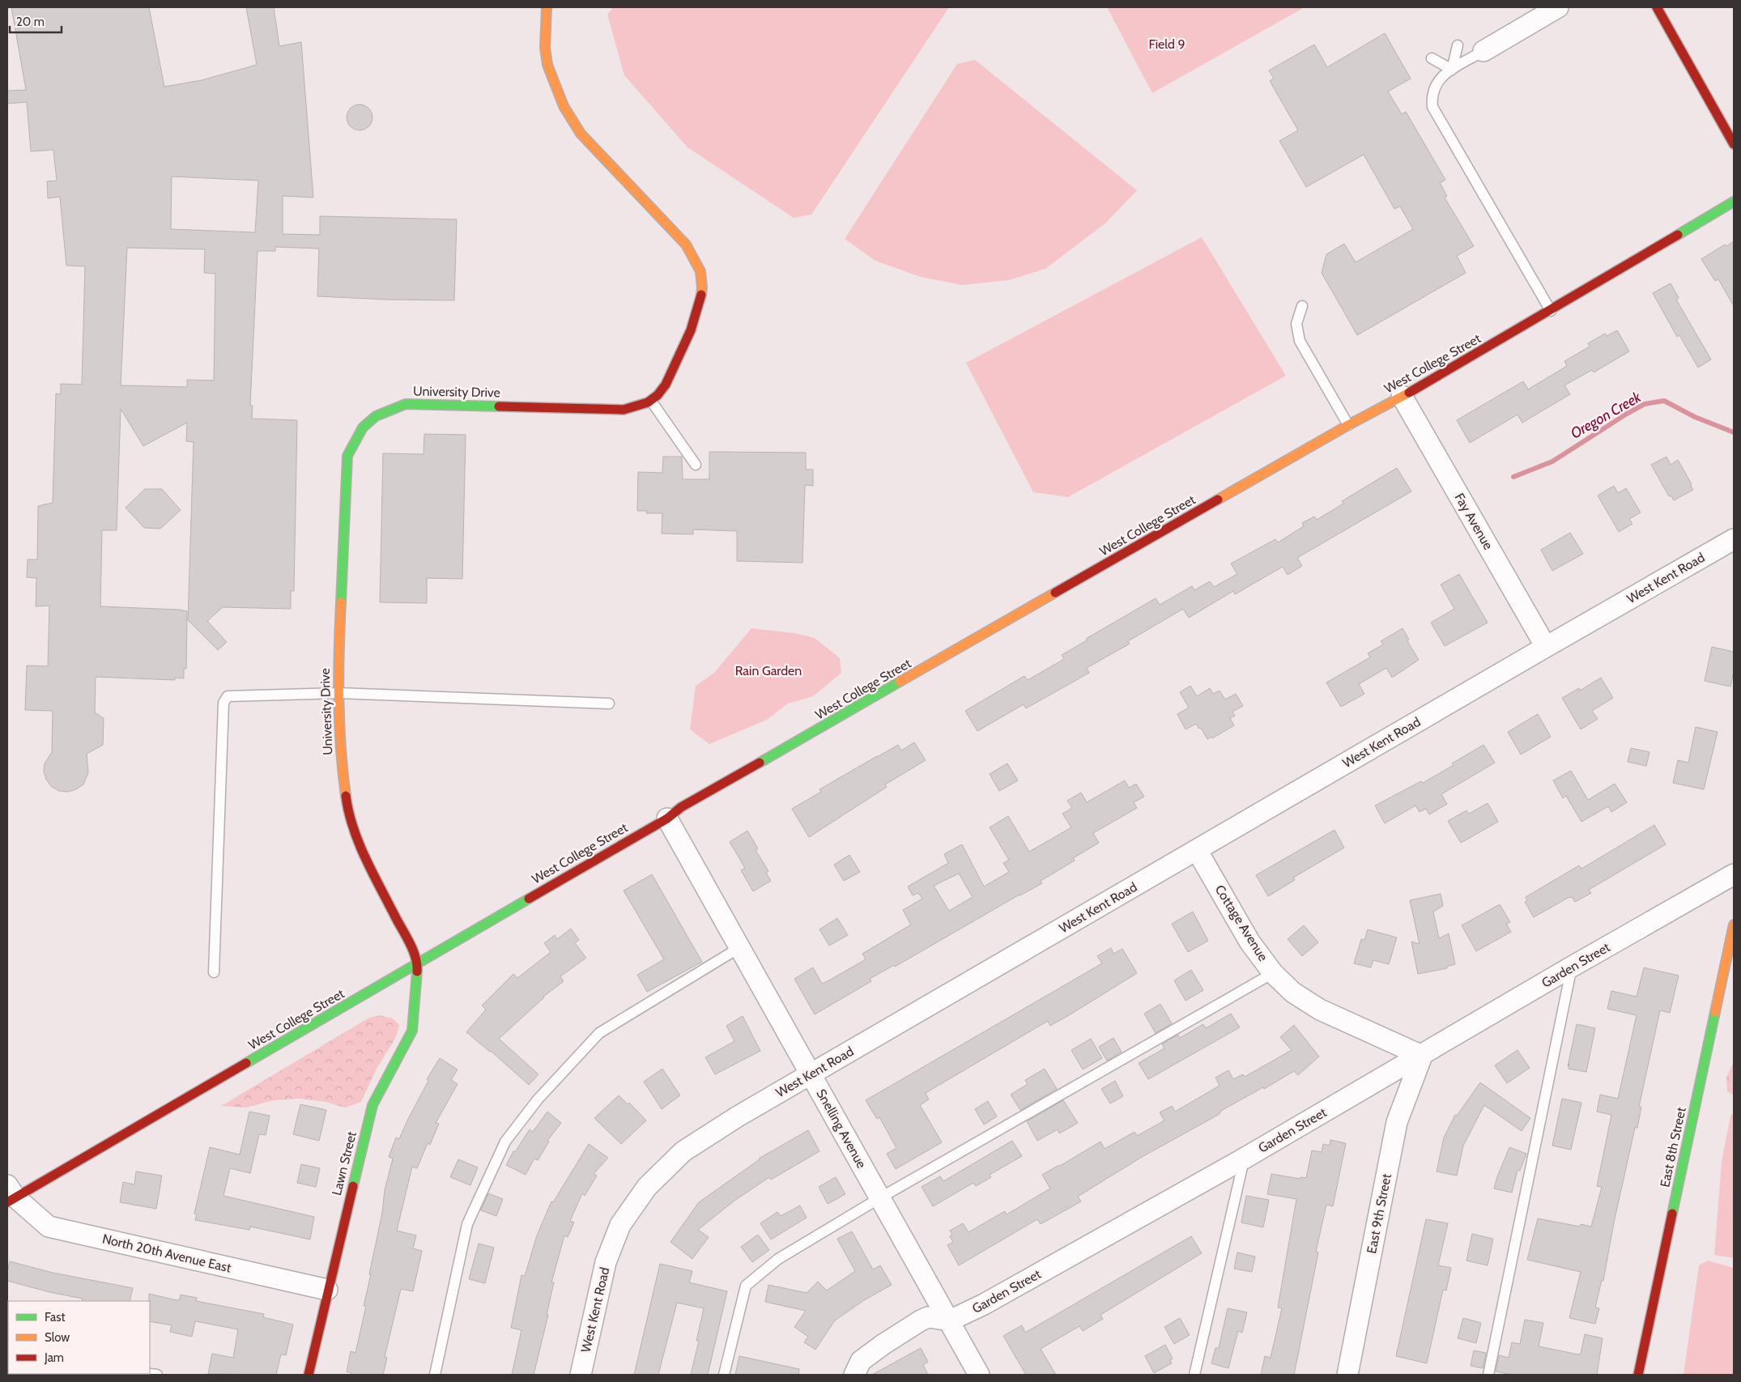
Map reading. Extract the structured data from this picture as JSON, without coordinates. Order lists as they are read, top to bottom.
{
  "streets": {
    "street": [
      "West College Street",
      "University Drive",
      "Fay Avenue",
      "West Kent Road",
      "Cottage Avenue",
      "Garden Street",
      "Snelling Avenue",
      "East 8th Street",
      "Lawn Street",
      "East 9th Street",
      "North 20th Avenue East"
    ]
  },
  "crossings": [
    ["West College Street", "University Drive"],
    ["West College Street", "Fay Avenue"],
    ["West College Street", "Snelling Avenue"],
    ["West College Street", "Lawn Street"],
    ["West College Street", "North 20th Avenue East"],
    ["University Drive", "Lawn Street"],
    ["Fay Avenue", "West Kent Road"],
    ["West Kent Road", "Cottage Avenue"],
    ["West Kent Road", "Snelling Avenue"],
    ["Cottage Avenue", "Garden Street"],
    ["Cottage Avenue", "East 9th Street"],
    ["Garden Street", "Snelling Avenue"],
    ["Garden Street", "East 9th Street"],
    ["Lawn Street", "North 20th Avenue East"]
  ],
  "water": ["Oregon Creek"],
  "parks": ["Field 9", "Rain Garden"],
  "legend": ["Fast", "Slow", "Jam"],
  "scale_bar": "20 m"
}
